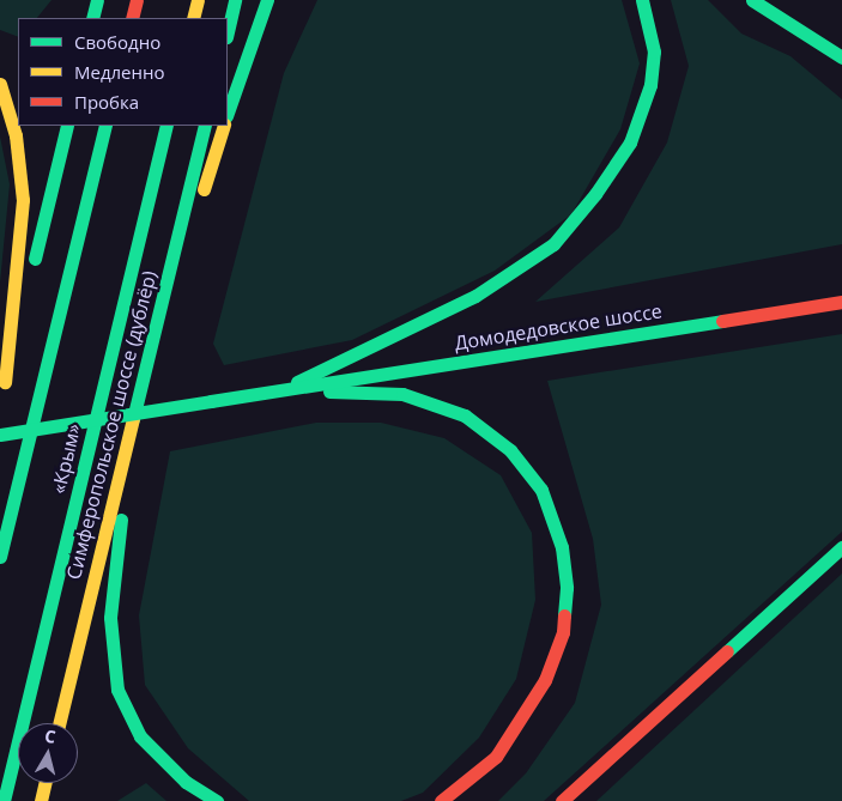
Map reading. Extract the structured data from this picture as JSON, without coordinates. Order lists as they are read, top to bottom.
{
  "streets": {
    "main road": ["Домодедовское шоссе", "Симферопольское шоссе (дублёр)", "«Крым»"]
  },
  "legend": ["Свободно", "Медленно", "Пробка"],
  "north": "top"
}
